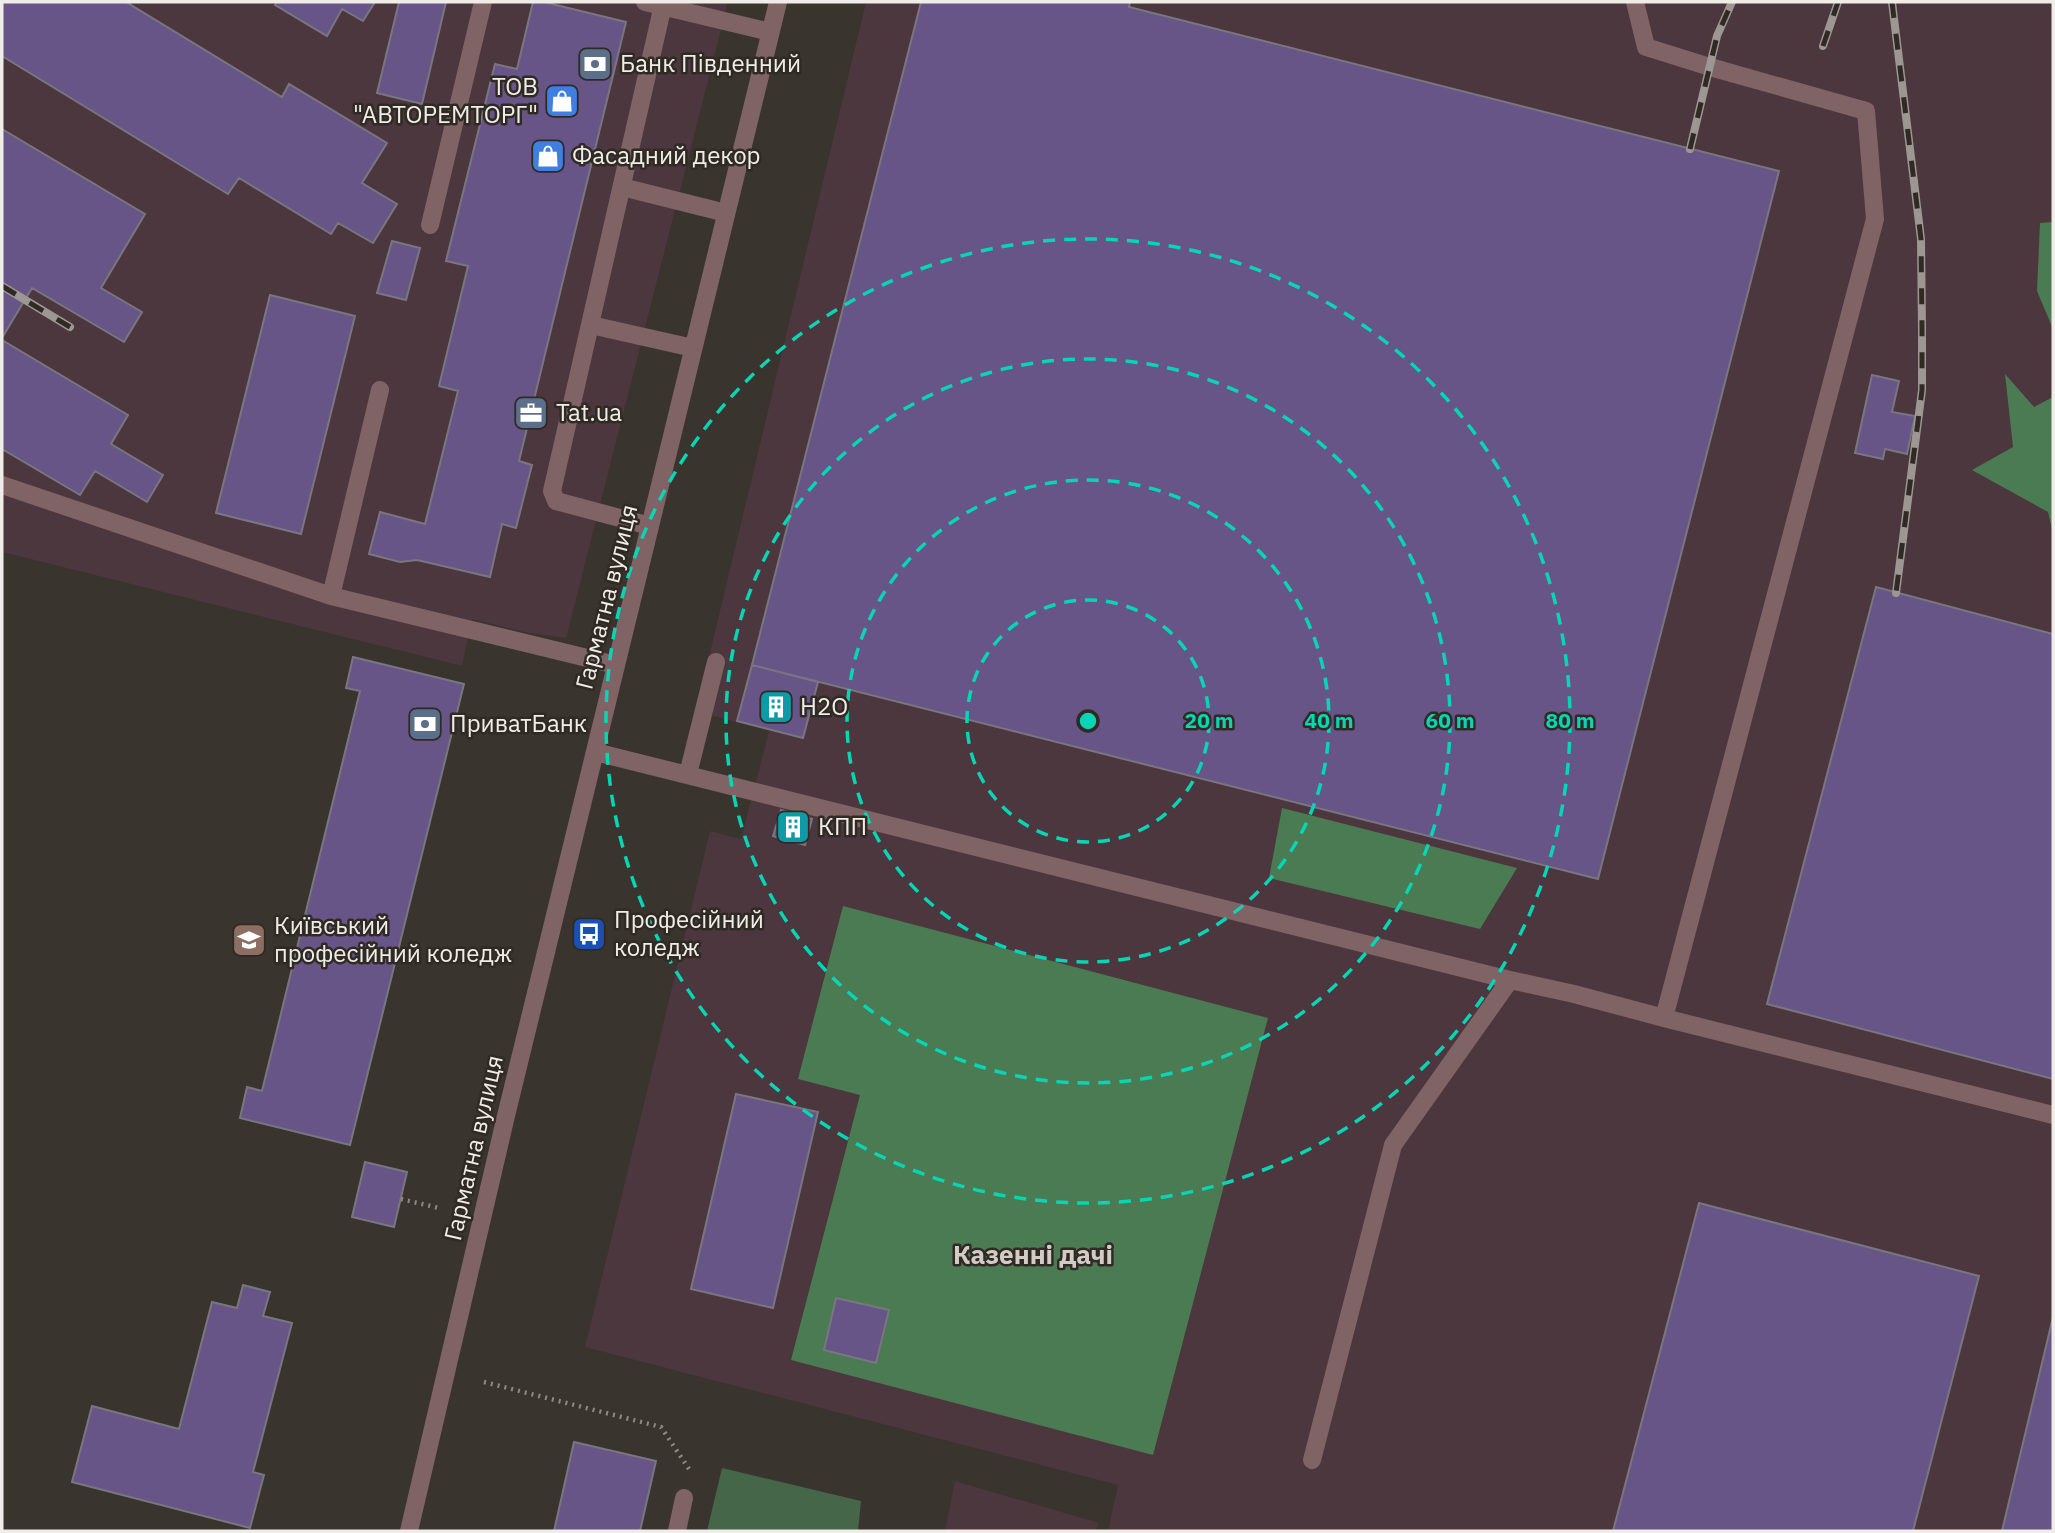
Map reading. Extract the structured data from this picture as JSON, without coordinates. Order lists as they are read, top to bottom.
{
  "streets": {
    "street": ["Гарматна вулиця"]
  },
  "districts": ["Казенні дачі"],
  "places": {
    "bank": ["Банк Південний", "ПриватБанк"],
    "shop": ["ТОВ \"АВТОРЕМТОРГ\"", "Фасадний декор"],
    "office": ["Tat.ua"],
    "building": ["H2O", "КПП"],
    "bus stop": ["Професійний коледж"],
    "school or university": ["Київський професійний коледж"]
  },
  "rings": [
    "20 m",
    "40 m",
    "60 m",
    "80 m"
  ]
}
